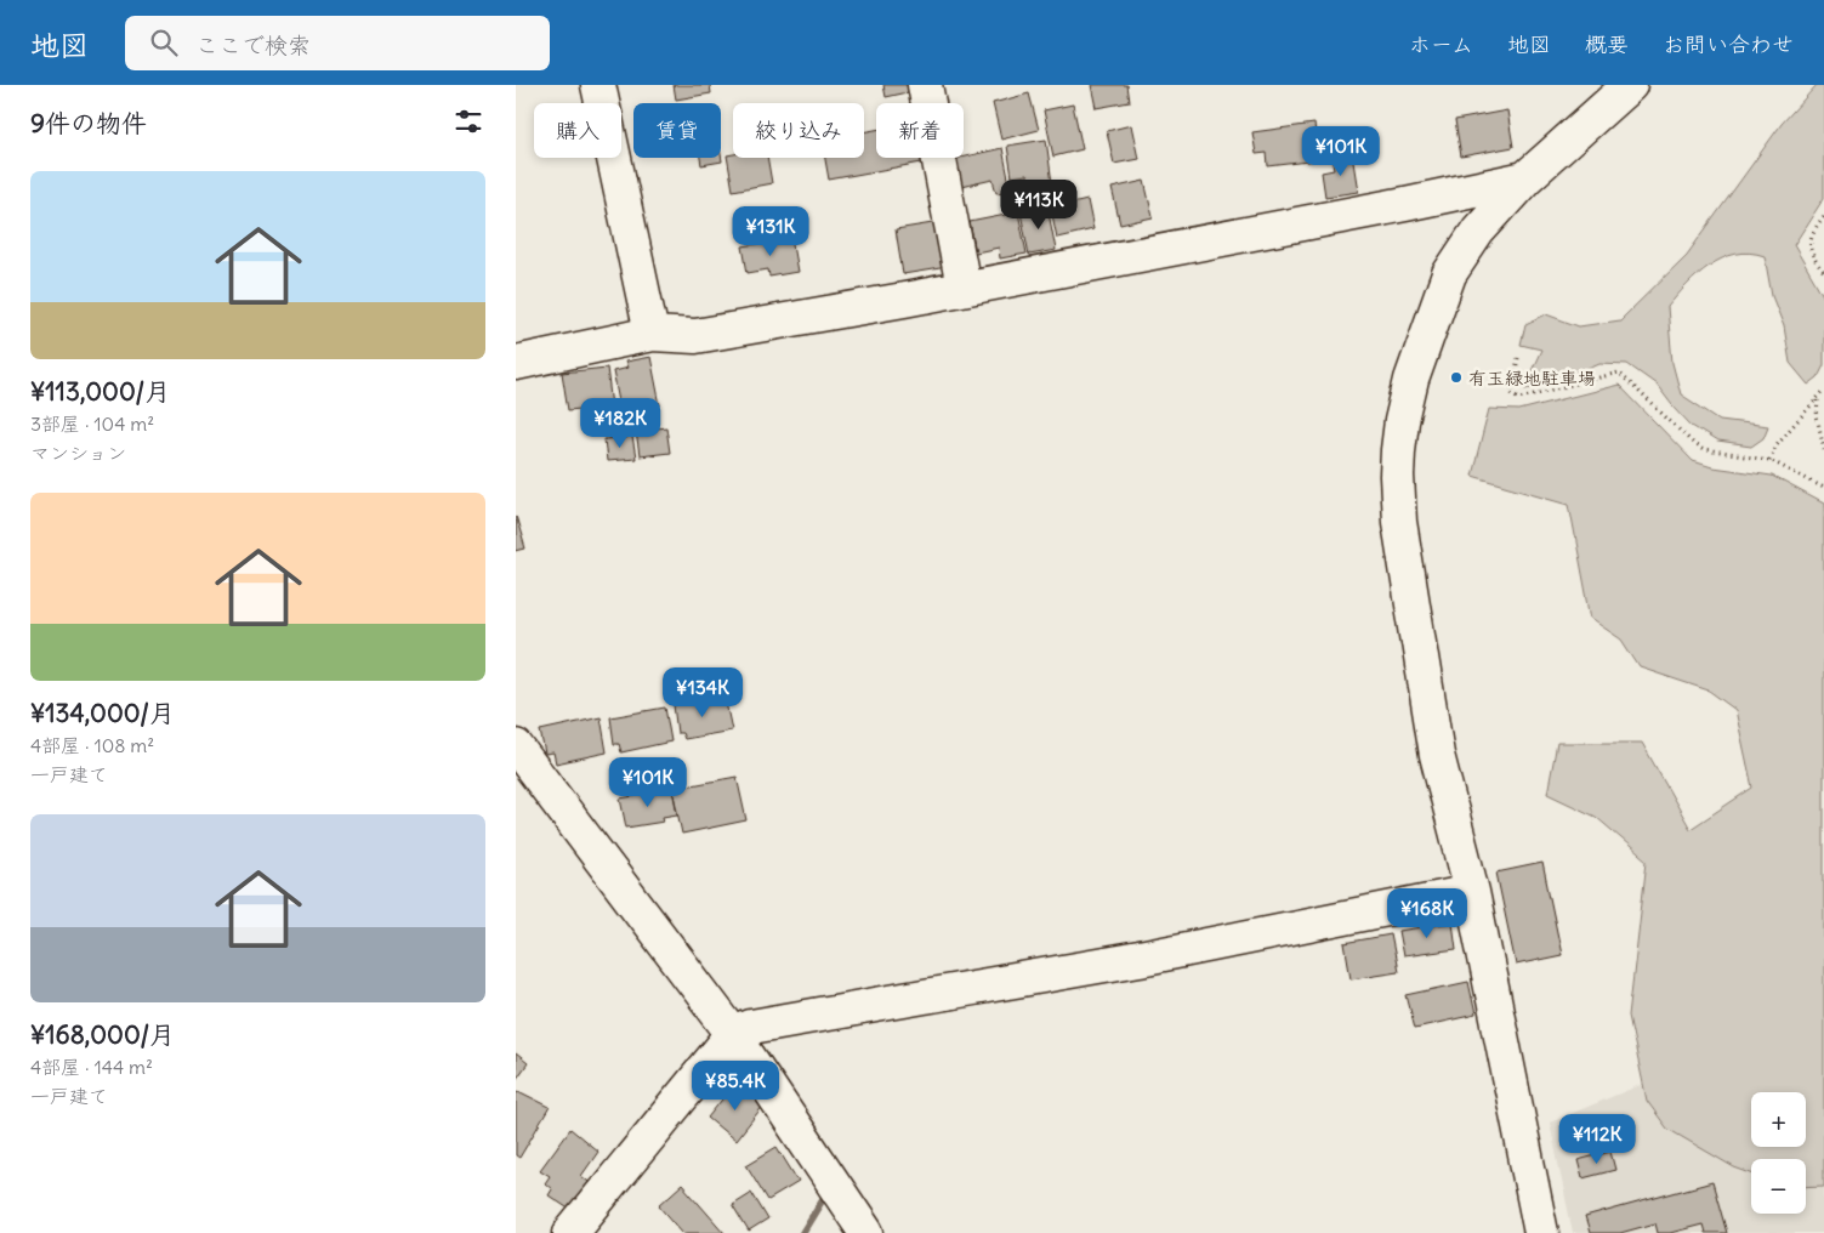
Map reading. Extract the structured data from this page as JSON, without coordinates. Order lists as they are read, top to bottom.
{
  "places": ["有玉緑地駐車場"],
  "page": {
    "header": "地図",
    "search": "ここで検索",
    "nav": [
      "ホーム",
      "地図",
      "概要",
      "お問い合わせ"
    ],
    "heading": "9件の物件",
    "chip": [
      "購入",
      "賃貸",
      "絞り込み",
      "新着"
    ],
    "price": [
      "¥101K",
      "¥113K",
      "¥131K",
      "¥182K",
      "¥134K",
      "¥101K",
      "¥168K",
      "¥85.4K",
      "¥112K"
    ],
    "list": [
      {
        "name": "¥113,000/月",
        "note": "3部屋 · 104 m² · マンション"
      },
      {
        "name": "¥134,000/月",
        "note": "4部屋 · 108 m² · 一戸建て"
      },
      {
        "name": "¥168,000/月",
        "note": "4部屋 · 144 m² · 一戸建て"
      }
    ],
    "map_buttons": ["+", "−"]
  }
}
